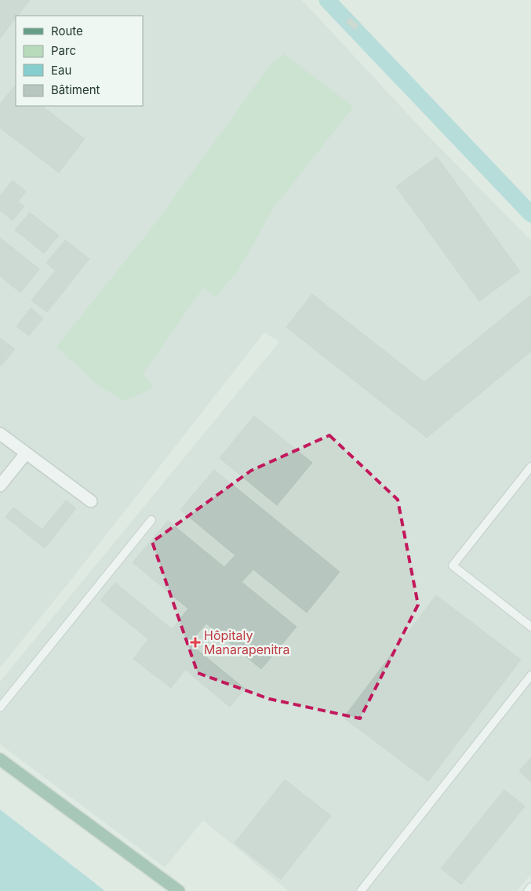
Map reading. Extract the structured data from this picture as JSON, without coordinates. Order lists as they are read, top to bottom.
{
  "places": {
    "health": ["Hôpitaly Manarapenitra"]
  },
  "legend": [
    "Route",
    "Parc",
    "Eau",
    "Bâtiment"
  ]
}
